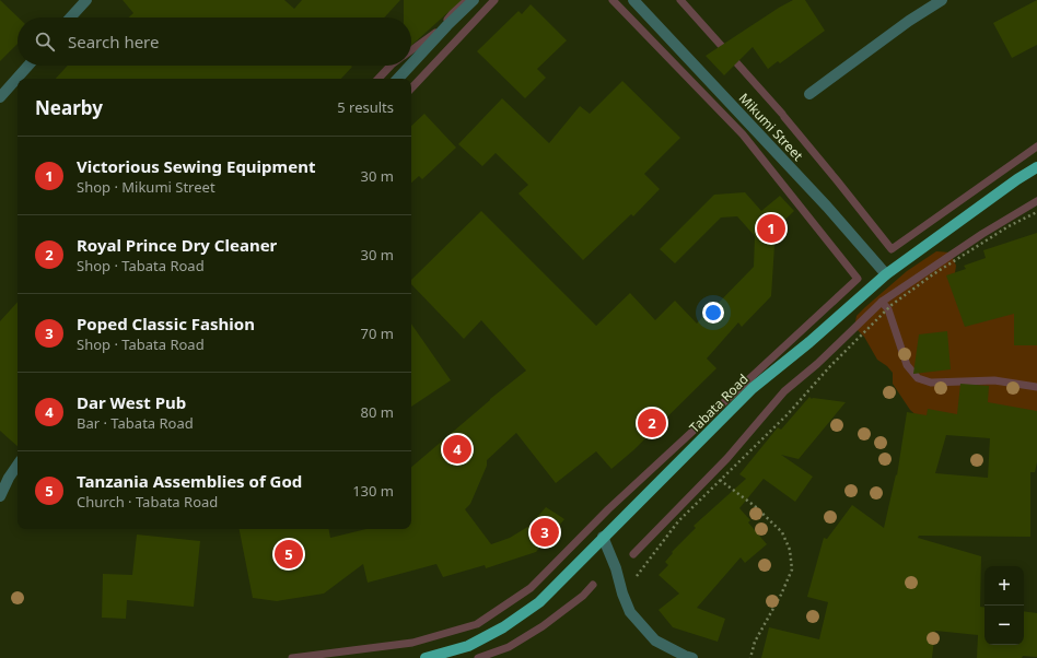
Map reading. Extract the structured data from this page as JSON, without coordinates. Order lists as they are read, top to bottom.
{
  "streets": {
    "main road": ["Tabata Road"],
    "street": ["Mikumi Street"]
  },
  "crossings": [
    ["Mikumi Street", "Tabata Road"]
  ],
  "page": {
    "search": "Search here",
    "heading": ["Nearby", "5 results"],
    "list": [
      {
        "mark": "1",
        "name": "Victorious Sewing Equipment",
        "note": "Shop · Mikumi Street",
        "value": "30 m"
      },
      {
        "mark": "2",
        "name": "Royal Prince Dry Cleaner",
        "note": "Shop · Tabata Road",
        "value": "30 m"
      },
      {
        "mark": "3",
        "name": "Poped Classic Fashion",
        "note": "Shop · Tabata Road",
        "value": "70 m"
      },
      {
        "mark": "4",
        "name": "Dar West Pub",
        "note": "Bar · Tabata Road",
        "value": "80 m"
      },
      {
        "mark": "5",
        "name": "Tanzania Assemblies of God",
        "note": "Church · Tabata Road",
        "value": "130 m"
      }
    ],
    "pins": [
      "1",
      "2",
      "4",
      "3",
      "5"
    ],
    "map_buttons": ["+", "−"]
  }
}
